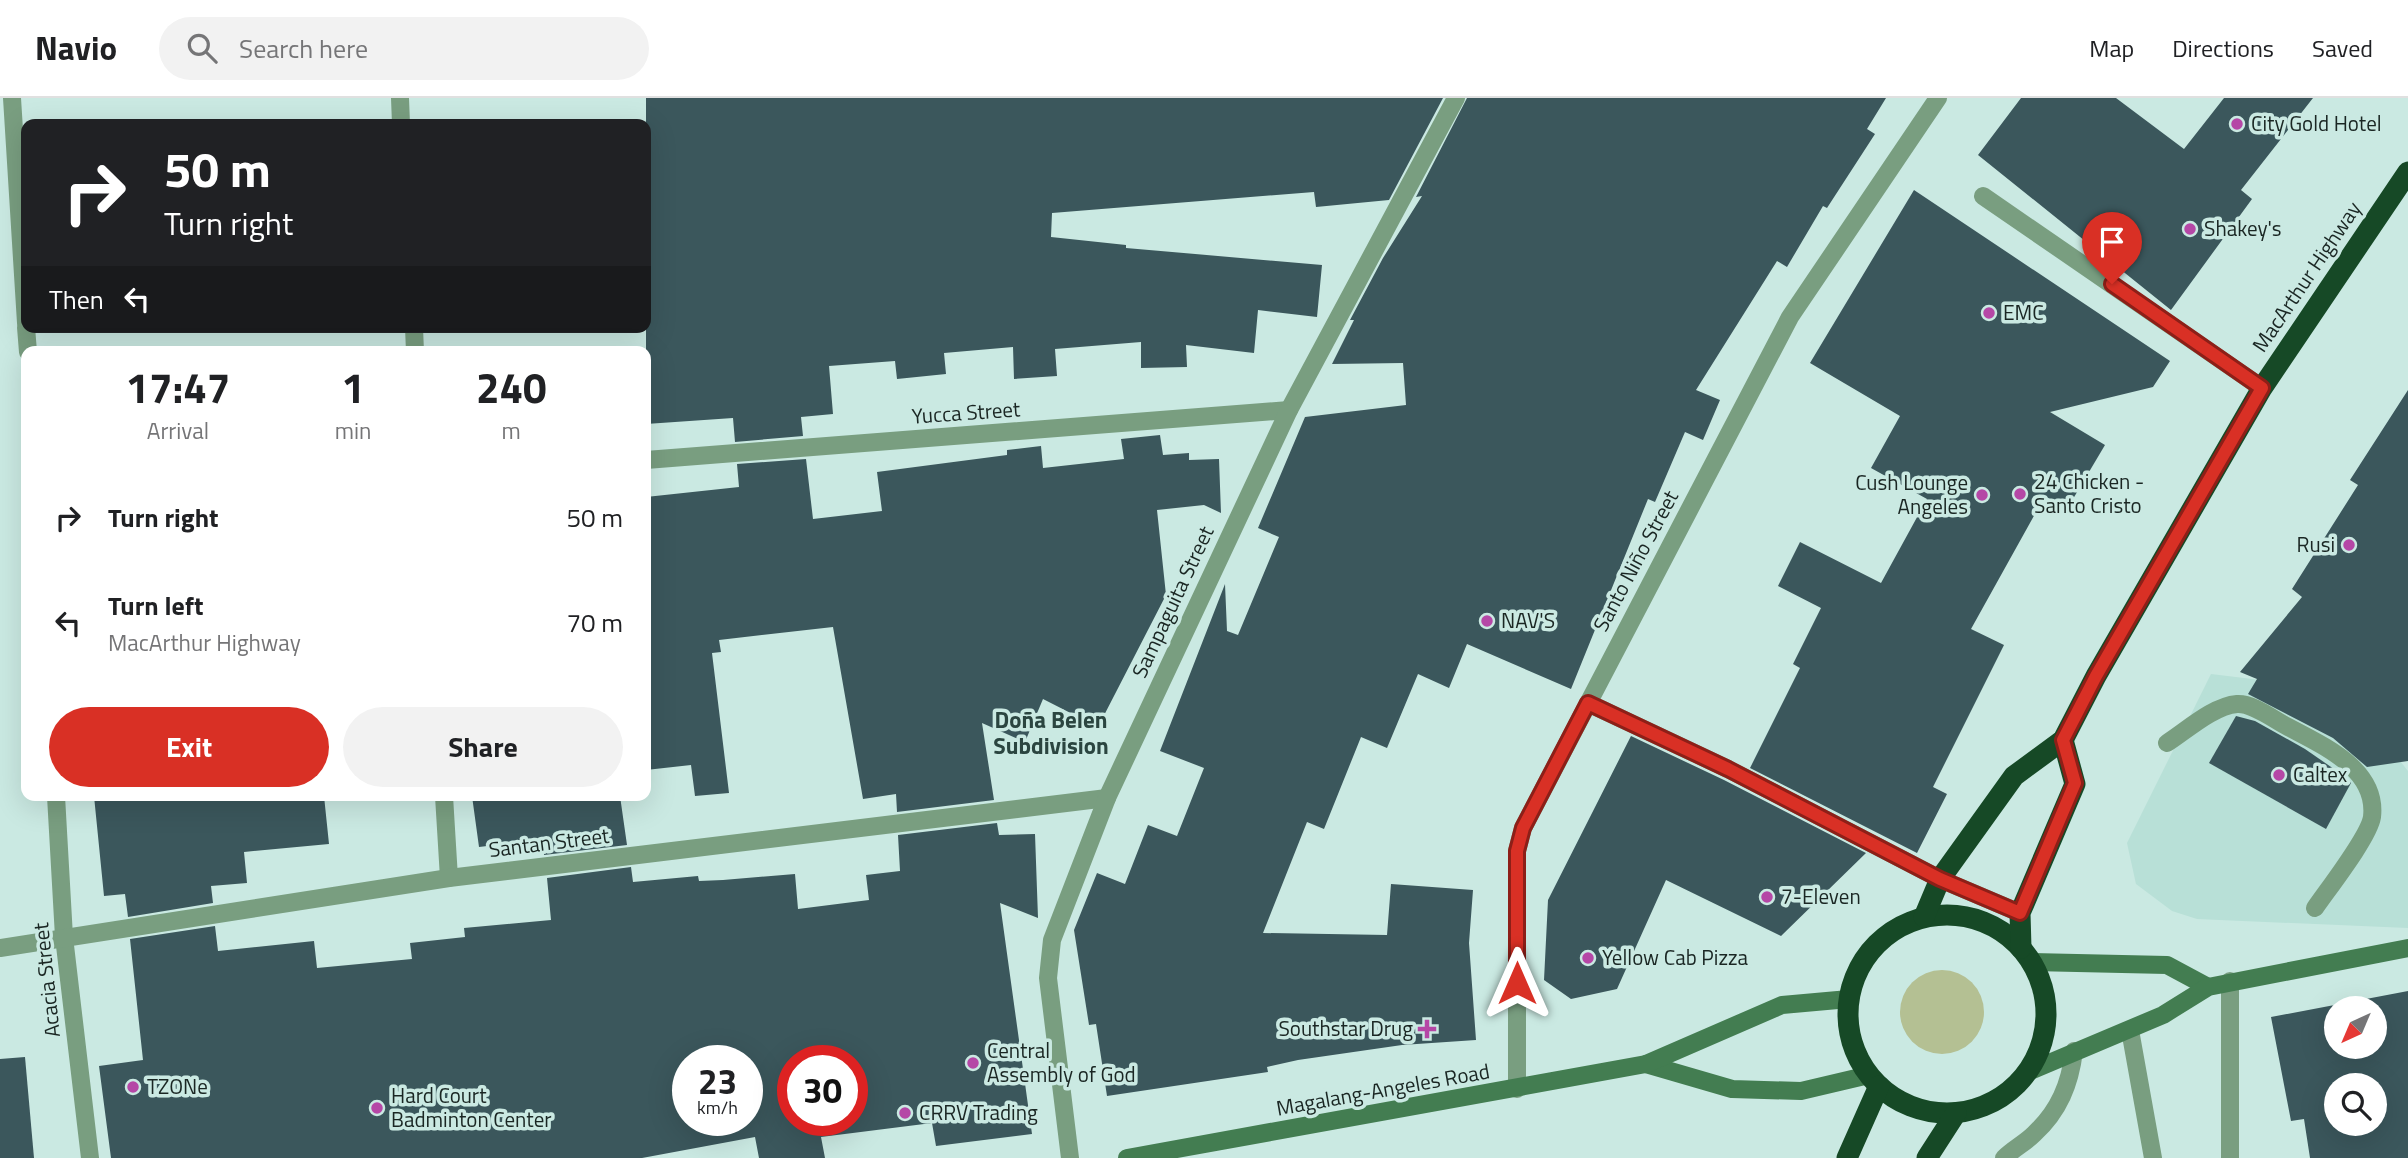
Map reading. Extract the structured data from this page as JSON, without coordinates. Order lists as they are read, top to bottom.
{
  "streets": {
    "highway": ["MacArthur Highway"],
    "main road": ["Magalang-Angeles Road"],
    "street": [
      "Yucca Street",
      "Santo Niño Street",
      "Sampaguita Street",
      "Santan Street",
      "Acacia Street"
    ]
  },
  "crossings": [
    ["MacArthur Highway", "Magalang-Angeles Road"],
    ["Yucca Street", "Sampaguita Street"],
    ["Santo Niño Street", "Magalang-Angeles Road"],
    ["Sampaguita Street", "Santan Street"],
    ["Santan Street", "Acacia Street"]
  ],
  "districts": ["Doña Belen Subdivision"],
  "places": {
    "other": [
      "City Gold Hotel",
      "Shakey's",
      "EMC",
      "24 Chicken - Santo Cristo",
      "Cush Lounge Angeles",
      "Rusi",
      "NAV'S",
      "Caltex",
      "7-Eleven",
      "Yellow Cab Pizza",
      "Central Assembly of God",
      "TZONe",
      "Hard Court Badminton Center",
      "CRRV Trading"
    ],
    "health": ["Southstar Drug"]
  },
  "north": "bottom left",
  "page": {
    "header": "Navio",
    "search": "Search here",
    "nav": ["Map", "Directions", "Saved"],
    "turn": ["50 m", "Turn right"],
    "then": "Then",
    "eta": [
      "17:47",
      "Arrival",
      "1",
      "min",
      "240",
      "m"
    ],
    "list": [
      {
        "name": "Turn right",
        "value": "50 m"
      },
      {
        "name": "Turn left",
        "note": "MacArthur Highway",
        "value": "70 m"
      }
    ],
    "buttons": ["Exit", "Share"],
    "speed": "23 km/h",
    "limit": "30"
  }
}
